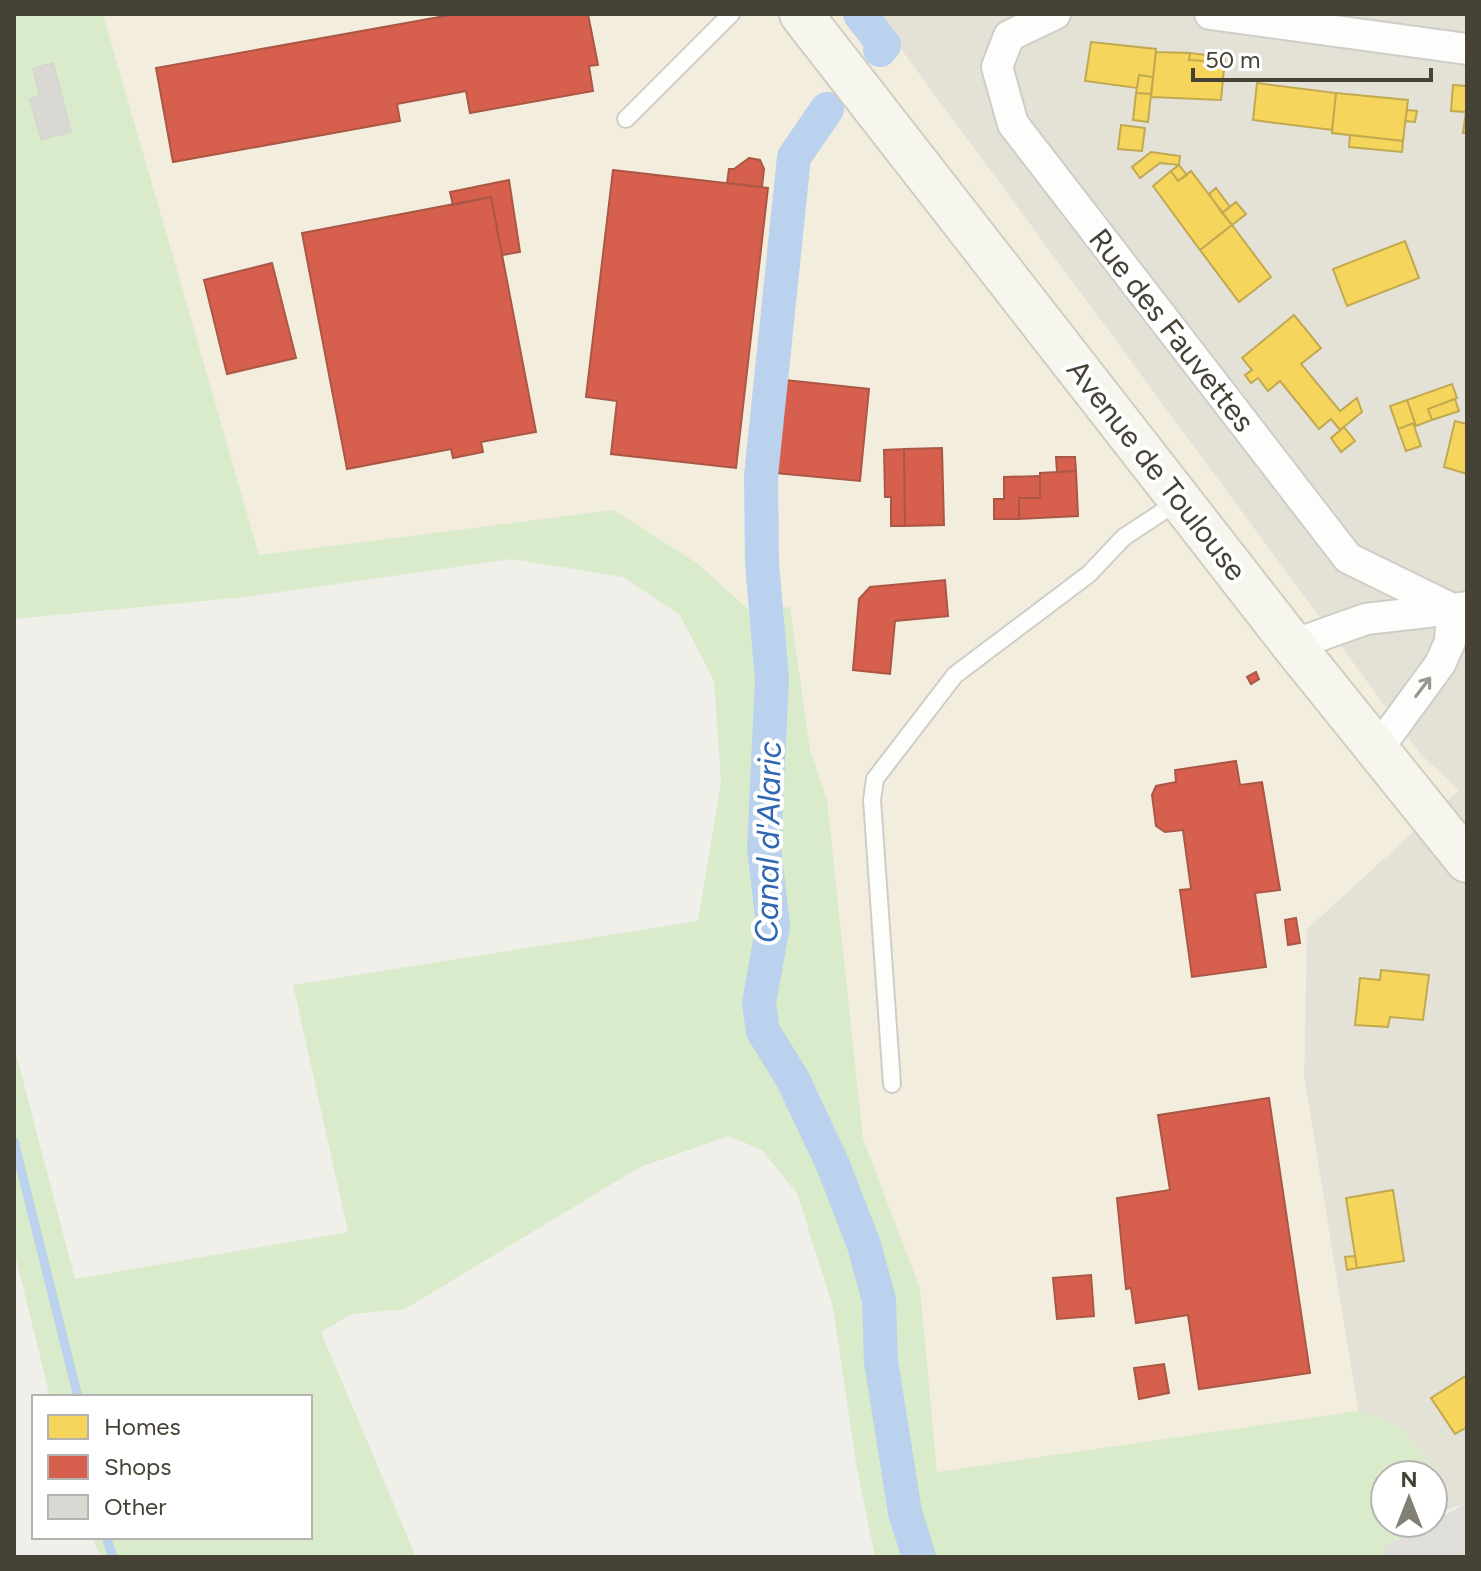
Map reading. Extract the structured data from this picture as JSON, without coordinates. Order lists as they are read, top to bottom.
{
  "streets": {
    "main road": ["Avenue de Toulouse"],
    "street": ["Rue des Fauvettes"]
  },
  "water": ["Canal d'Alaric"],
  "legend": ["Homes", "Shops", "Other"],
  "scale_bar": "50 m",
  "north": "top"
}
